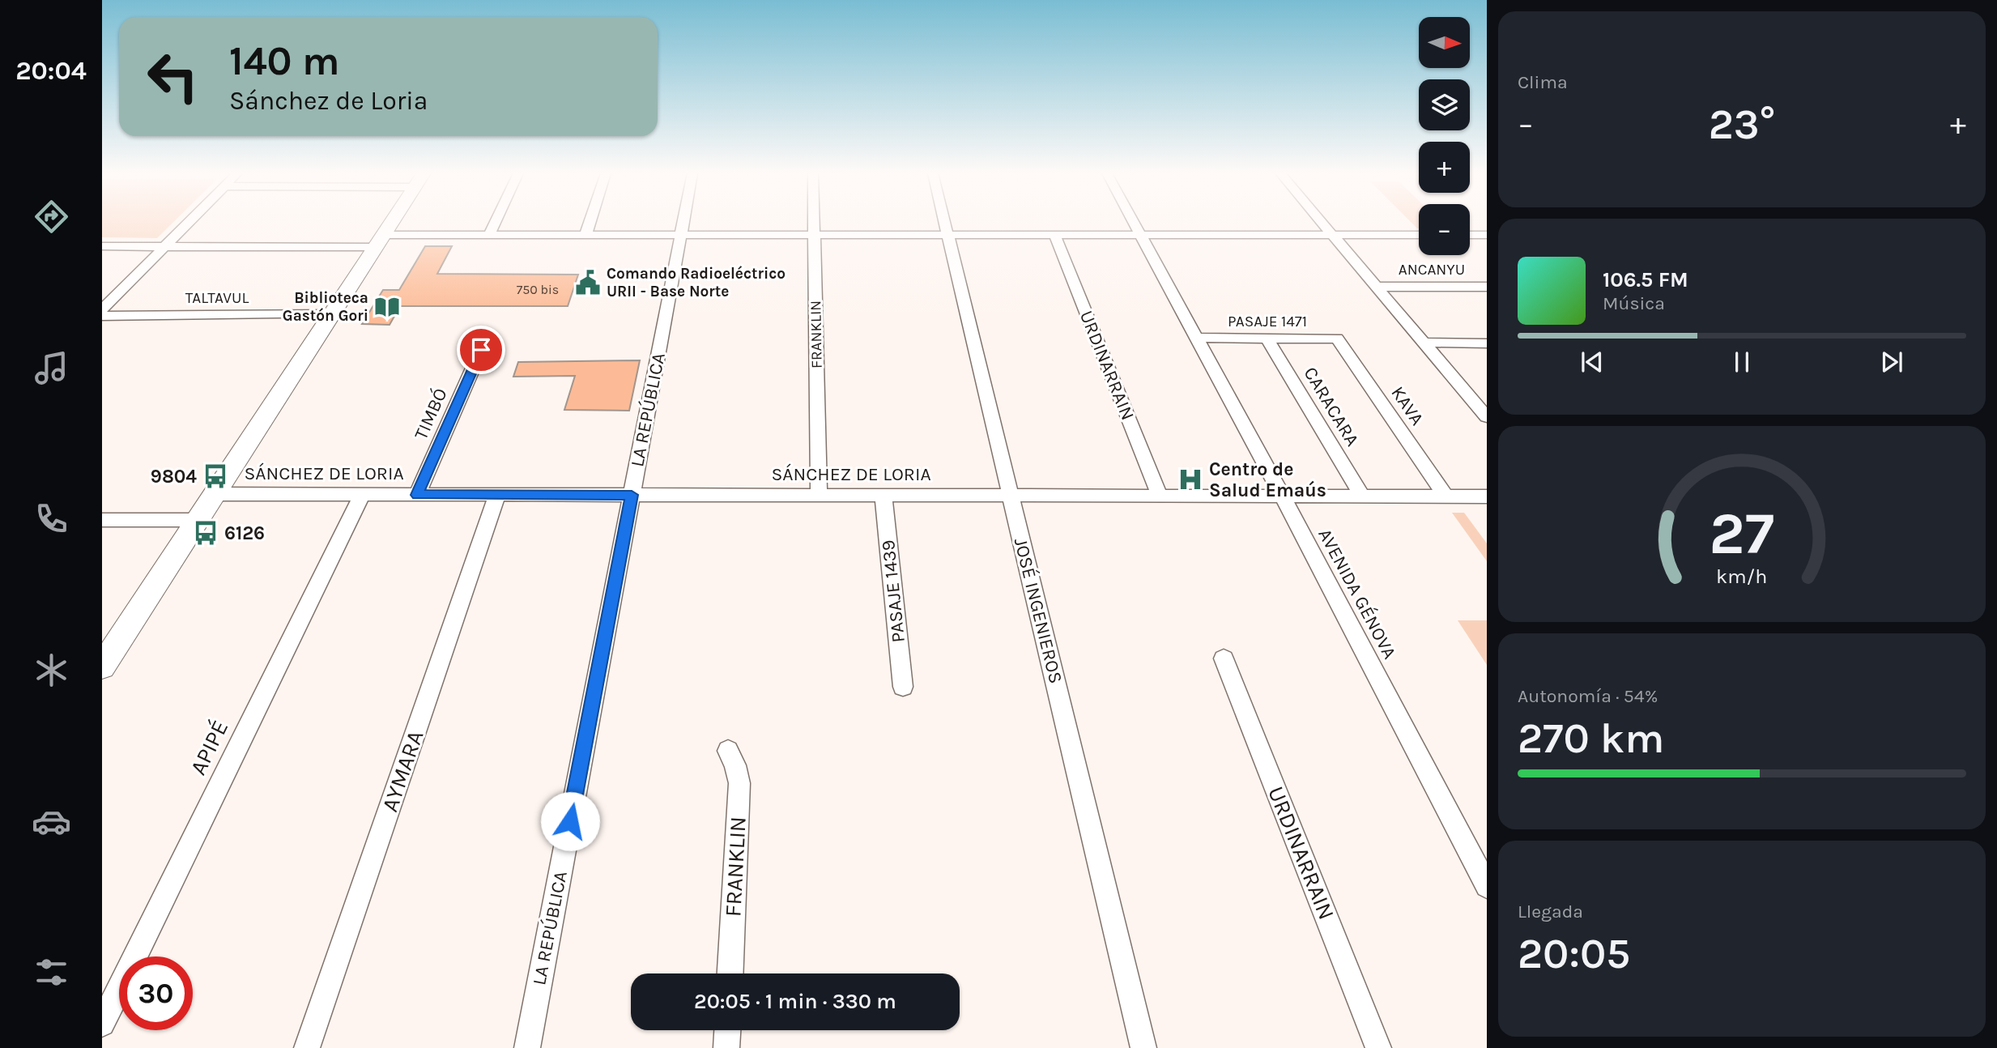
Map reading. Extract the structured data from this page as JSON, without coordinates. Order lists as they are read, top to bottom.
{
  "streets": {
    "street": [
      "ANCANYU",
      "TALTAVUL",
      "PASAJE 1471",
      "FRANKLIN",
      "URDINARRAIN",
      "KAVA",
      "CARACARA",
      "LA REPÚBLICA",
      "TIMBÓ",
      "SÁNCHEZ DE LORIA",
      "PASAJE 1439",
      "AVENIDA GÉNOVA",
      "JOSÉ INGENIEROS",
      "APIPÉ",
      "AYMARA"
    ]
  },
  "crossings": [
    ["PASAJE 1471", "KAVA"],
    ["PASAJE 1471", "CARACARA"],
    ["PASAJE 1471", "AVENIDA GÉNOVA"],
    ["FRANKLIN", "SÁNCHEZ DE LORIA"],
    ["URDINARRAIN", "SÁNCHEZ DE LORIA"],
    ["KAVA", "SÁNCHEZ DE LORIA"],
    ["CARACARA", "SÁNCHEZ DE LORIA"],
    ["LA REPÚBLICA", "SÁNCHEZ DE LORIA"],
    ["TIMBÓ", "SÁNCHEZ DE LORIA"],
    ["SÁNCHEZ DE LORIA", "PASAJE 1439"],
    ["SÁNCHEZ DE LORIA", "AVENIDA GÉNOVA"],
    ["SÁNCHEZ DE LORIA", "JOSÉ INGENIEROS"],
    ["SÁNCHEZ DE LORIA", "APIPÉ"],
    ["SÁNCHEZ DE LORIA", "AYMARA"]
  ],
  "places": {
    "public building": ["Comando Radioeléctrico URII - Base Norte"],
    "library": ["Biblioteca Gastón Gori"],
    "bus stop": ["9804", "6126"],
    "hospital": ["Centro de Salud Emaús"]
  },
  "house_numbers": ["750 bis"],
  "north": "right",
  "page": {
    "tabs": "20:04",
    "tile": [
      "Clima",
      ["Autonomía · 54%", "270 km"],
      ["Llegada", "20:05"]
    ],
    "map_buttons": ["+", "−"],
    "turn": ["140 m", "Sánchez de Loria"],
    "heat": ["−", "23°", "+"],
    "song": ["106.5 FM", "Música"],
    "limit": "30",
    "trip": "20:05 · 1 min · 330 m",
    "gauge": ["27", "km/h"]
  }
}
